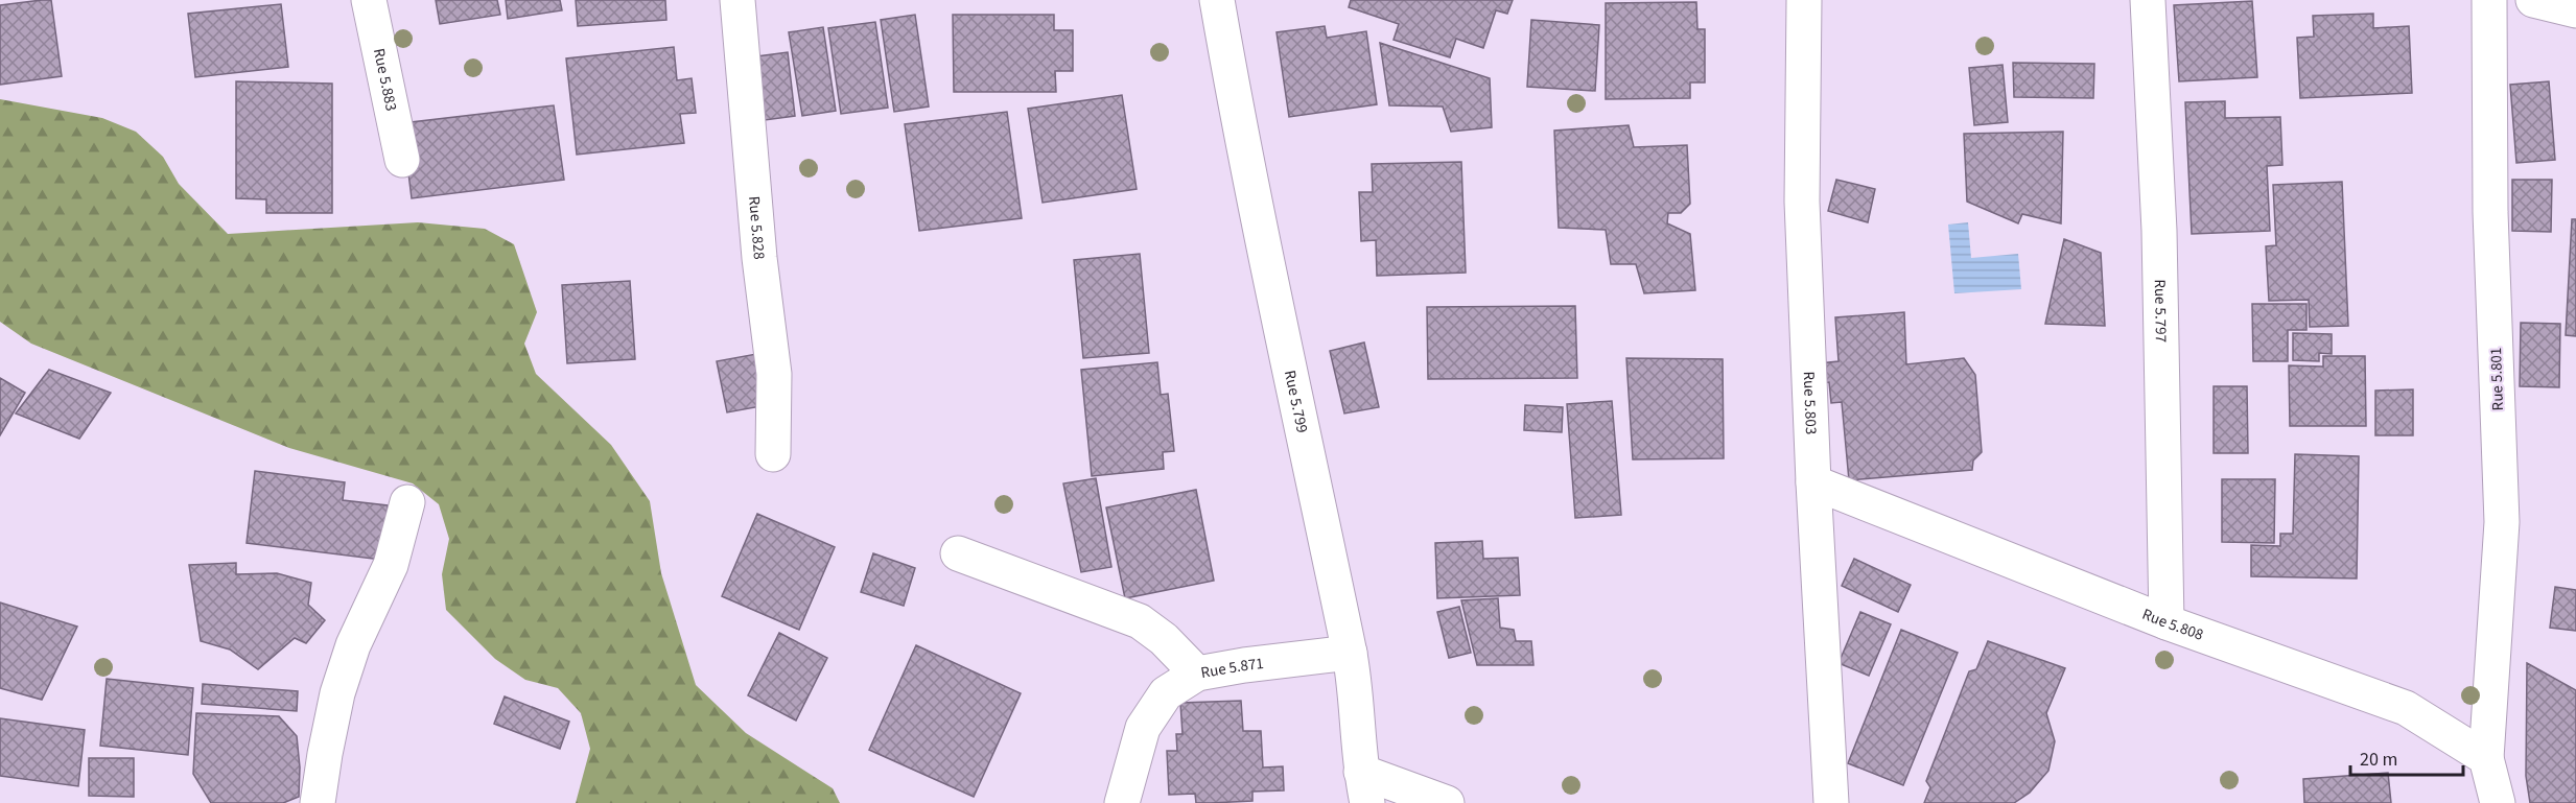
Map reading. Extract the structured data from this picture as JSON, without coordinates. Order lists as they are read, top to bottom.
{
  "streets": {
    "street": [
      "Rue 5.883",
      "Rue 5.828",
      "Rue 5.797",
      "Rue 5.801",
      "Rue 5.799",
      "Rue 5.803",
      "Rue 5.808",
      "Rue 5.871"
    ]
  },
  "crossings": [
    ["Rue 5.797", "Rue 5.808"],
    ["Rue 5.801", "Rue 5.808"],
    ["Rue 5.799", "Rue 5.871"],
    ["Rue 5.803", "Rue 5.808"]
  ],
  "scale_bar": "20 m"
}
